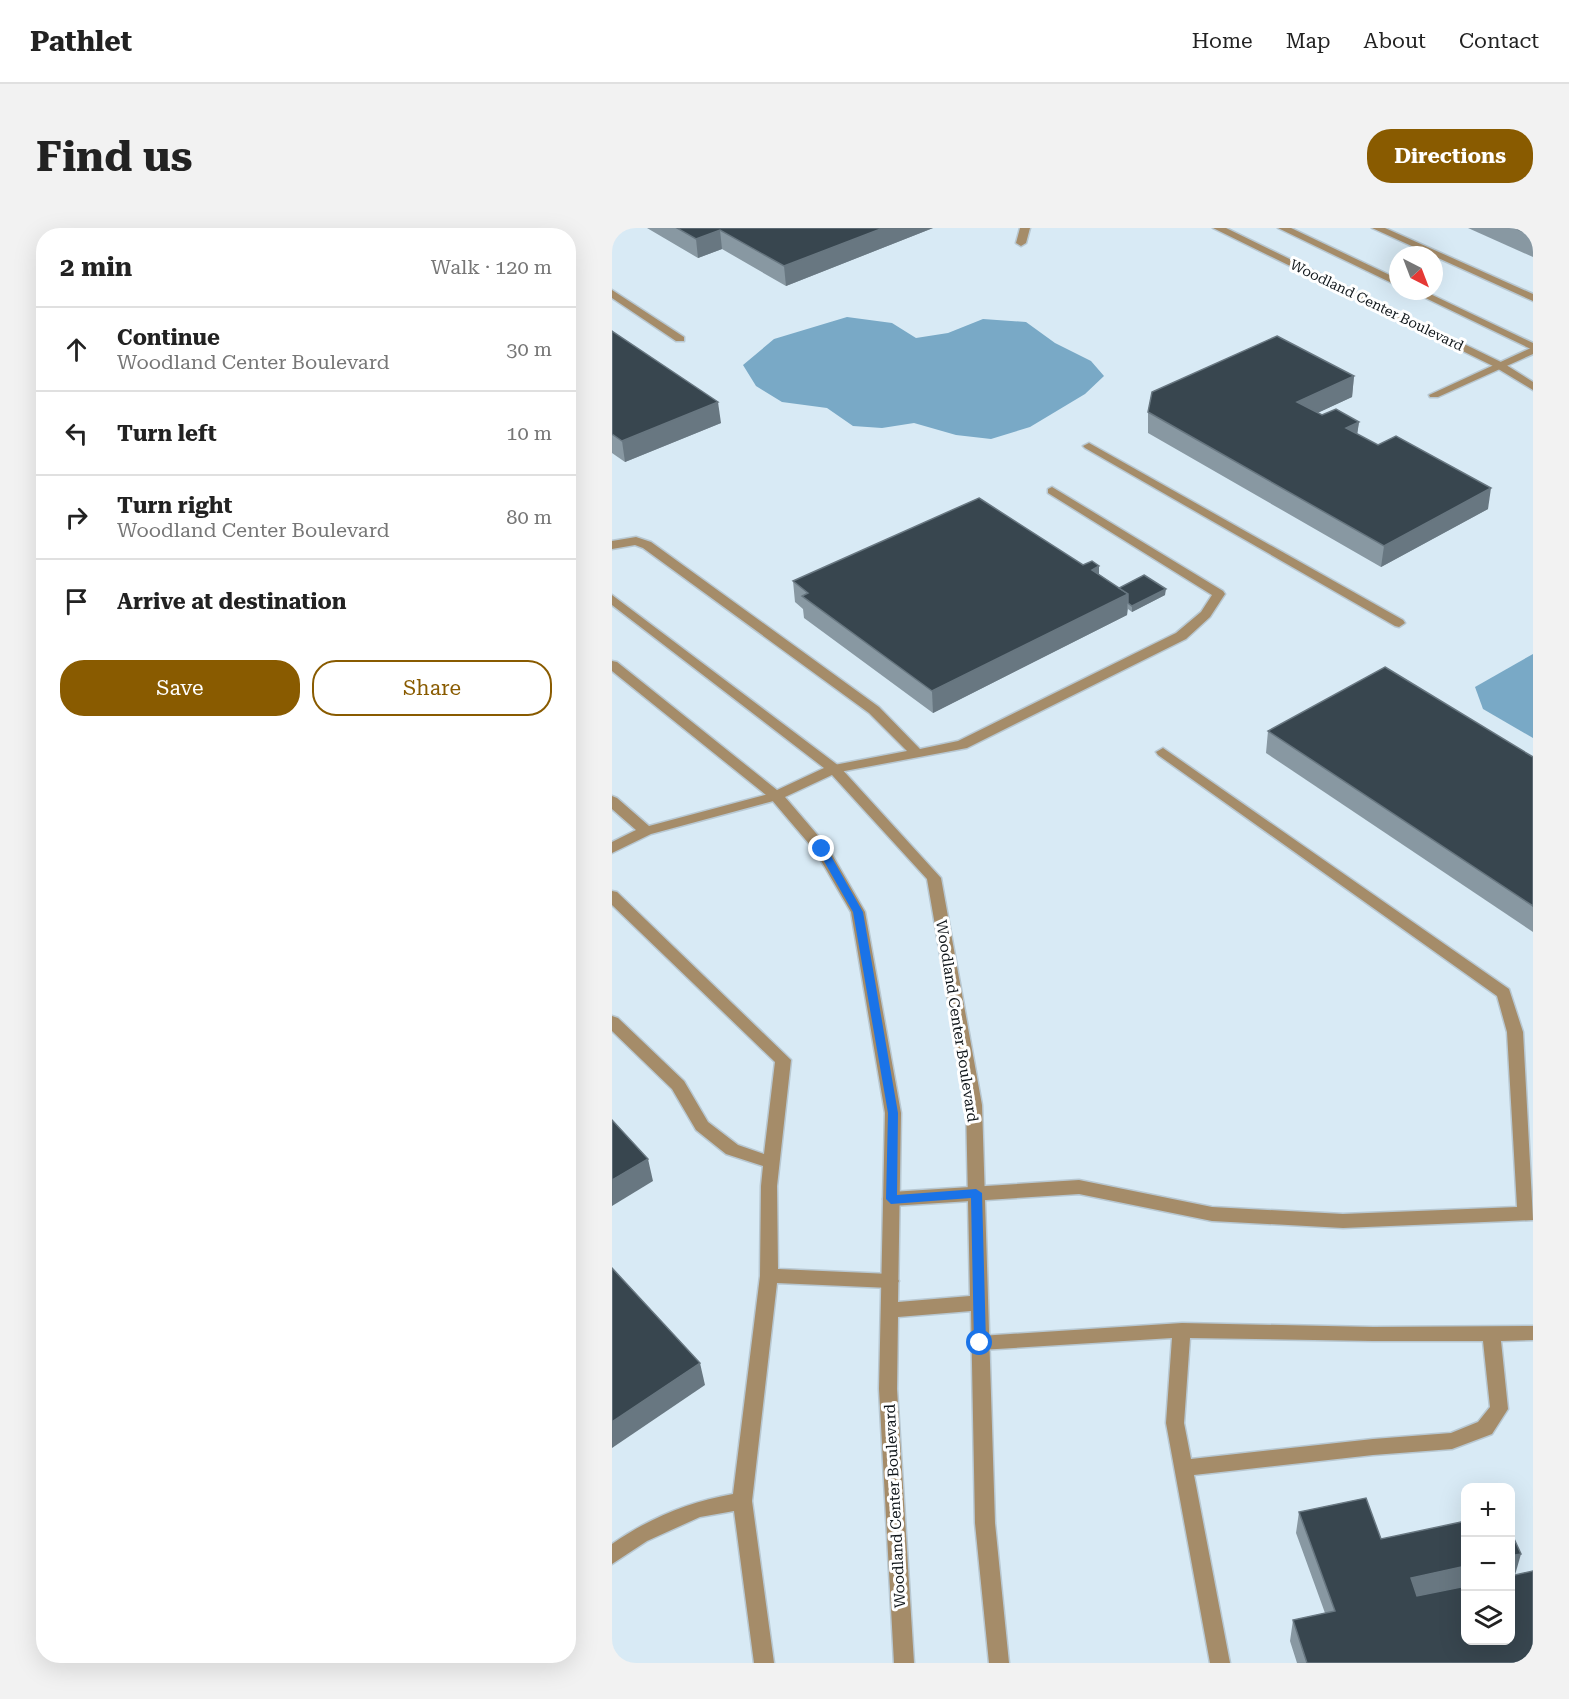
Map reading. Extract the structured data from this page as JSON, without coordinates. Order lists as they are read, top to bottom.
{
  "streets": {
    "street": ["Woodland Center Boulevard"]
  },
  "north": "bottom right",
  "page": {
    "header": "Pathlet",
    "nav": [
      "Home",
      "Map",
      "About",
      "Contact"
    ],
    "buttons": [
      "Directions",
      ["Save", "Share"]
    ],
    "title": "Find us",
    "heading": ["2 min", "Walk · 120 m"],
    "list": [
      ["Continue", "Woodland Center Boulevard", "30 m"],
      ["Turn left", "10 m"],
      ["Turn right", "Woodland Center Boulevard", "80 m"],
      "Arrive at destination"
    ],
    "map_buttons": ["+", "−"]
  }
}
